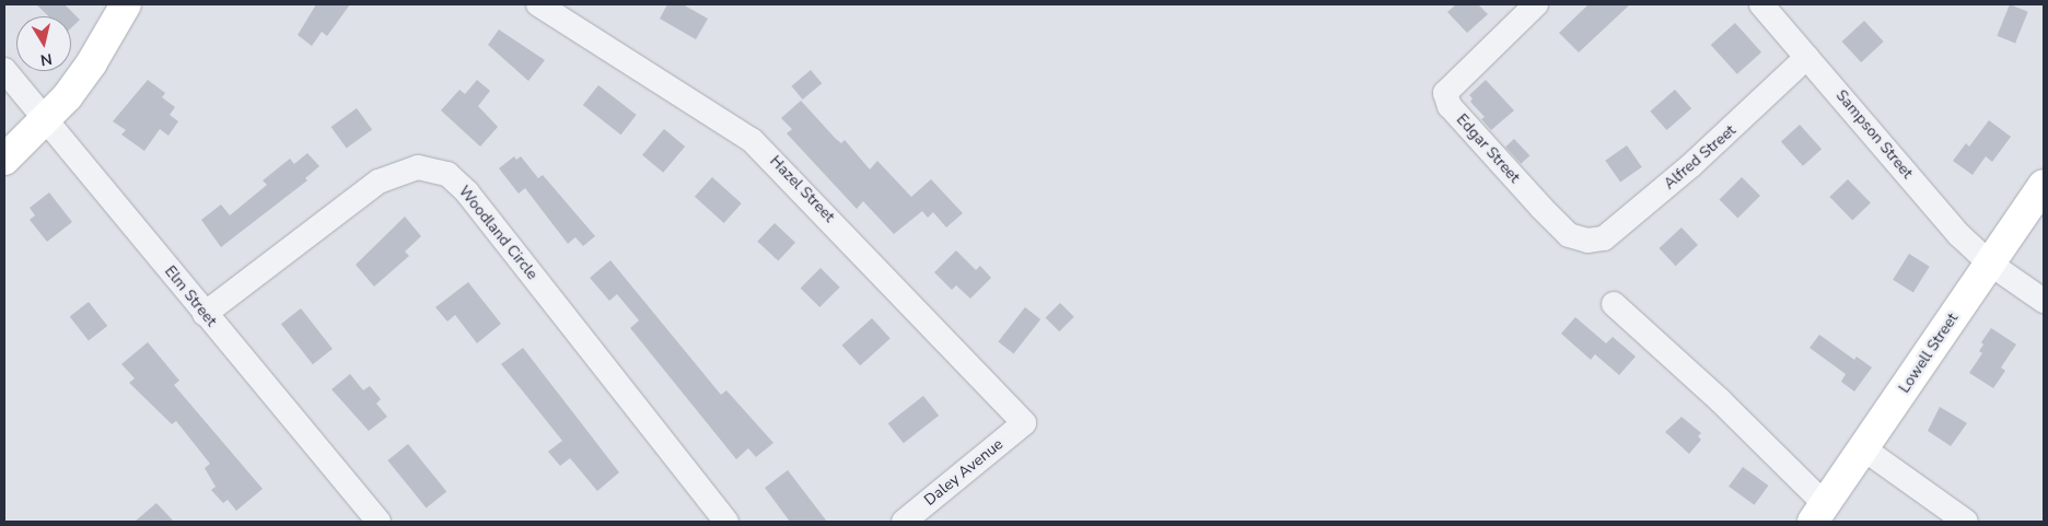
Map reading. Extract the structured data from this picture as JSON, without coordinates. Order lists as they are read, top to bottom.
{
  "streets": {
    "main road": ["Lowell Street"],
    "street": [
      "Sampson Street",
      "Edgar Street",
      "Alfred Street",
      "Hazel Street",
      "Woodland Circle",
      "Elm Street",
      "Daley Avenue"
    ]
  },
  "crossings": [
    ["Sampson Street", "Alfred Street"],
    ["Sampson Street", "Lowell Street"],
    ["Edgar Street", "Alfred Street"],
    ["Hazel Street", "Daley Avenue"],
    ["Woodland Circle", "Elm Street"]
  ],
  "north": "bottom"
}
